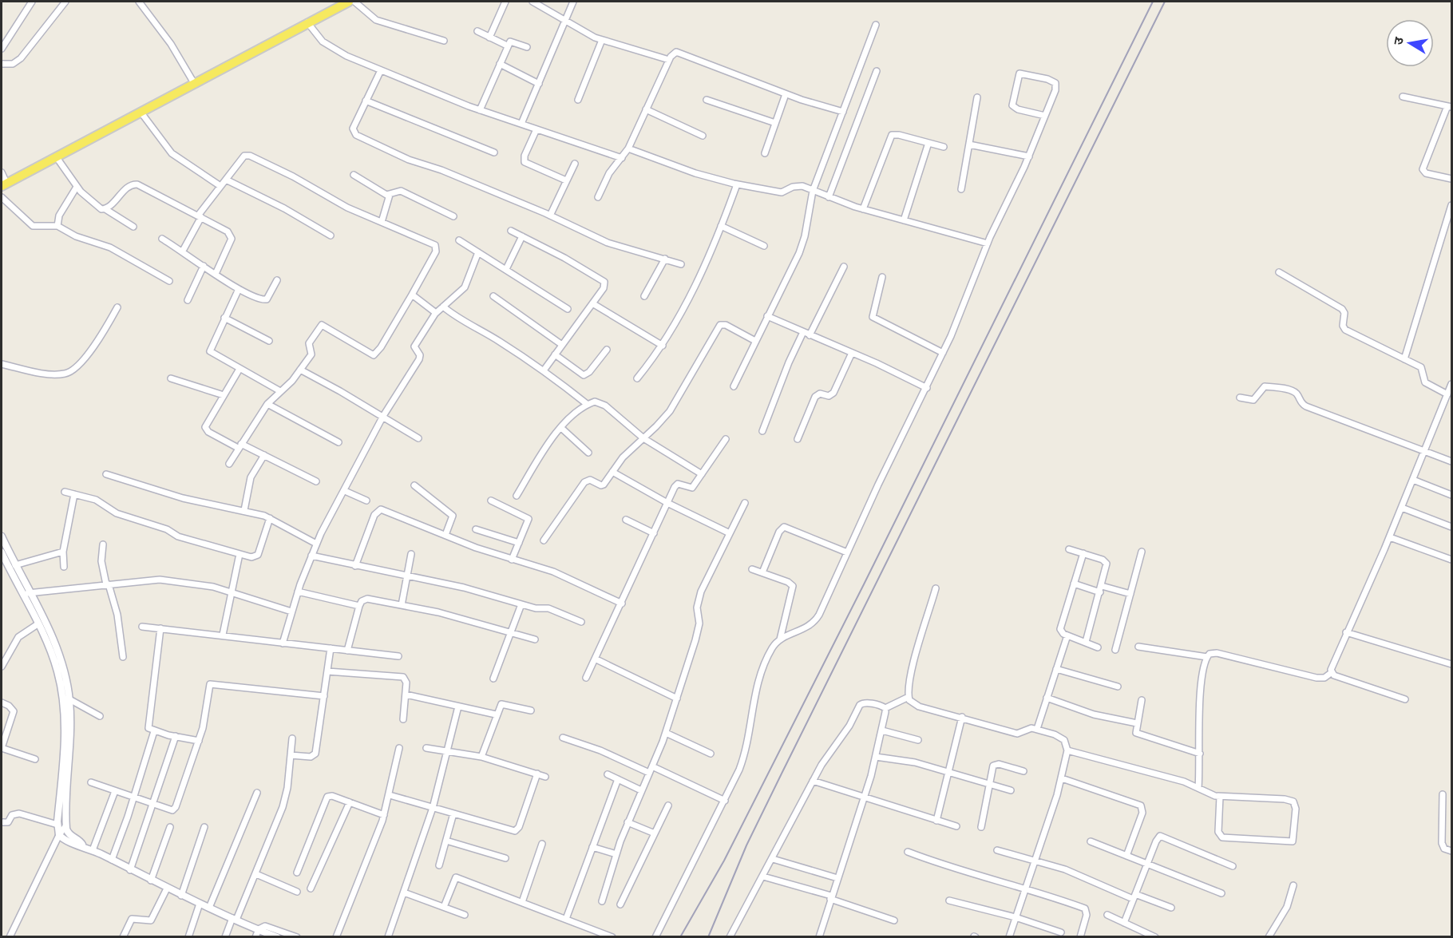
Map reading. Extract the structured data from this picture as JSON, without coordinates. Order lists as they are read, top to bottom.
{
  "north": "left"
}
